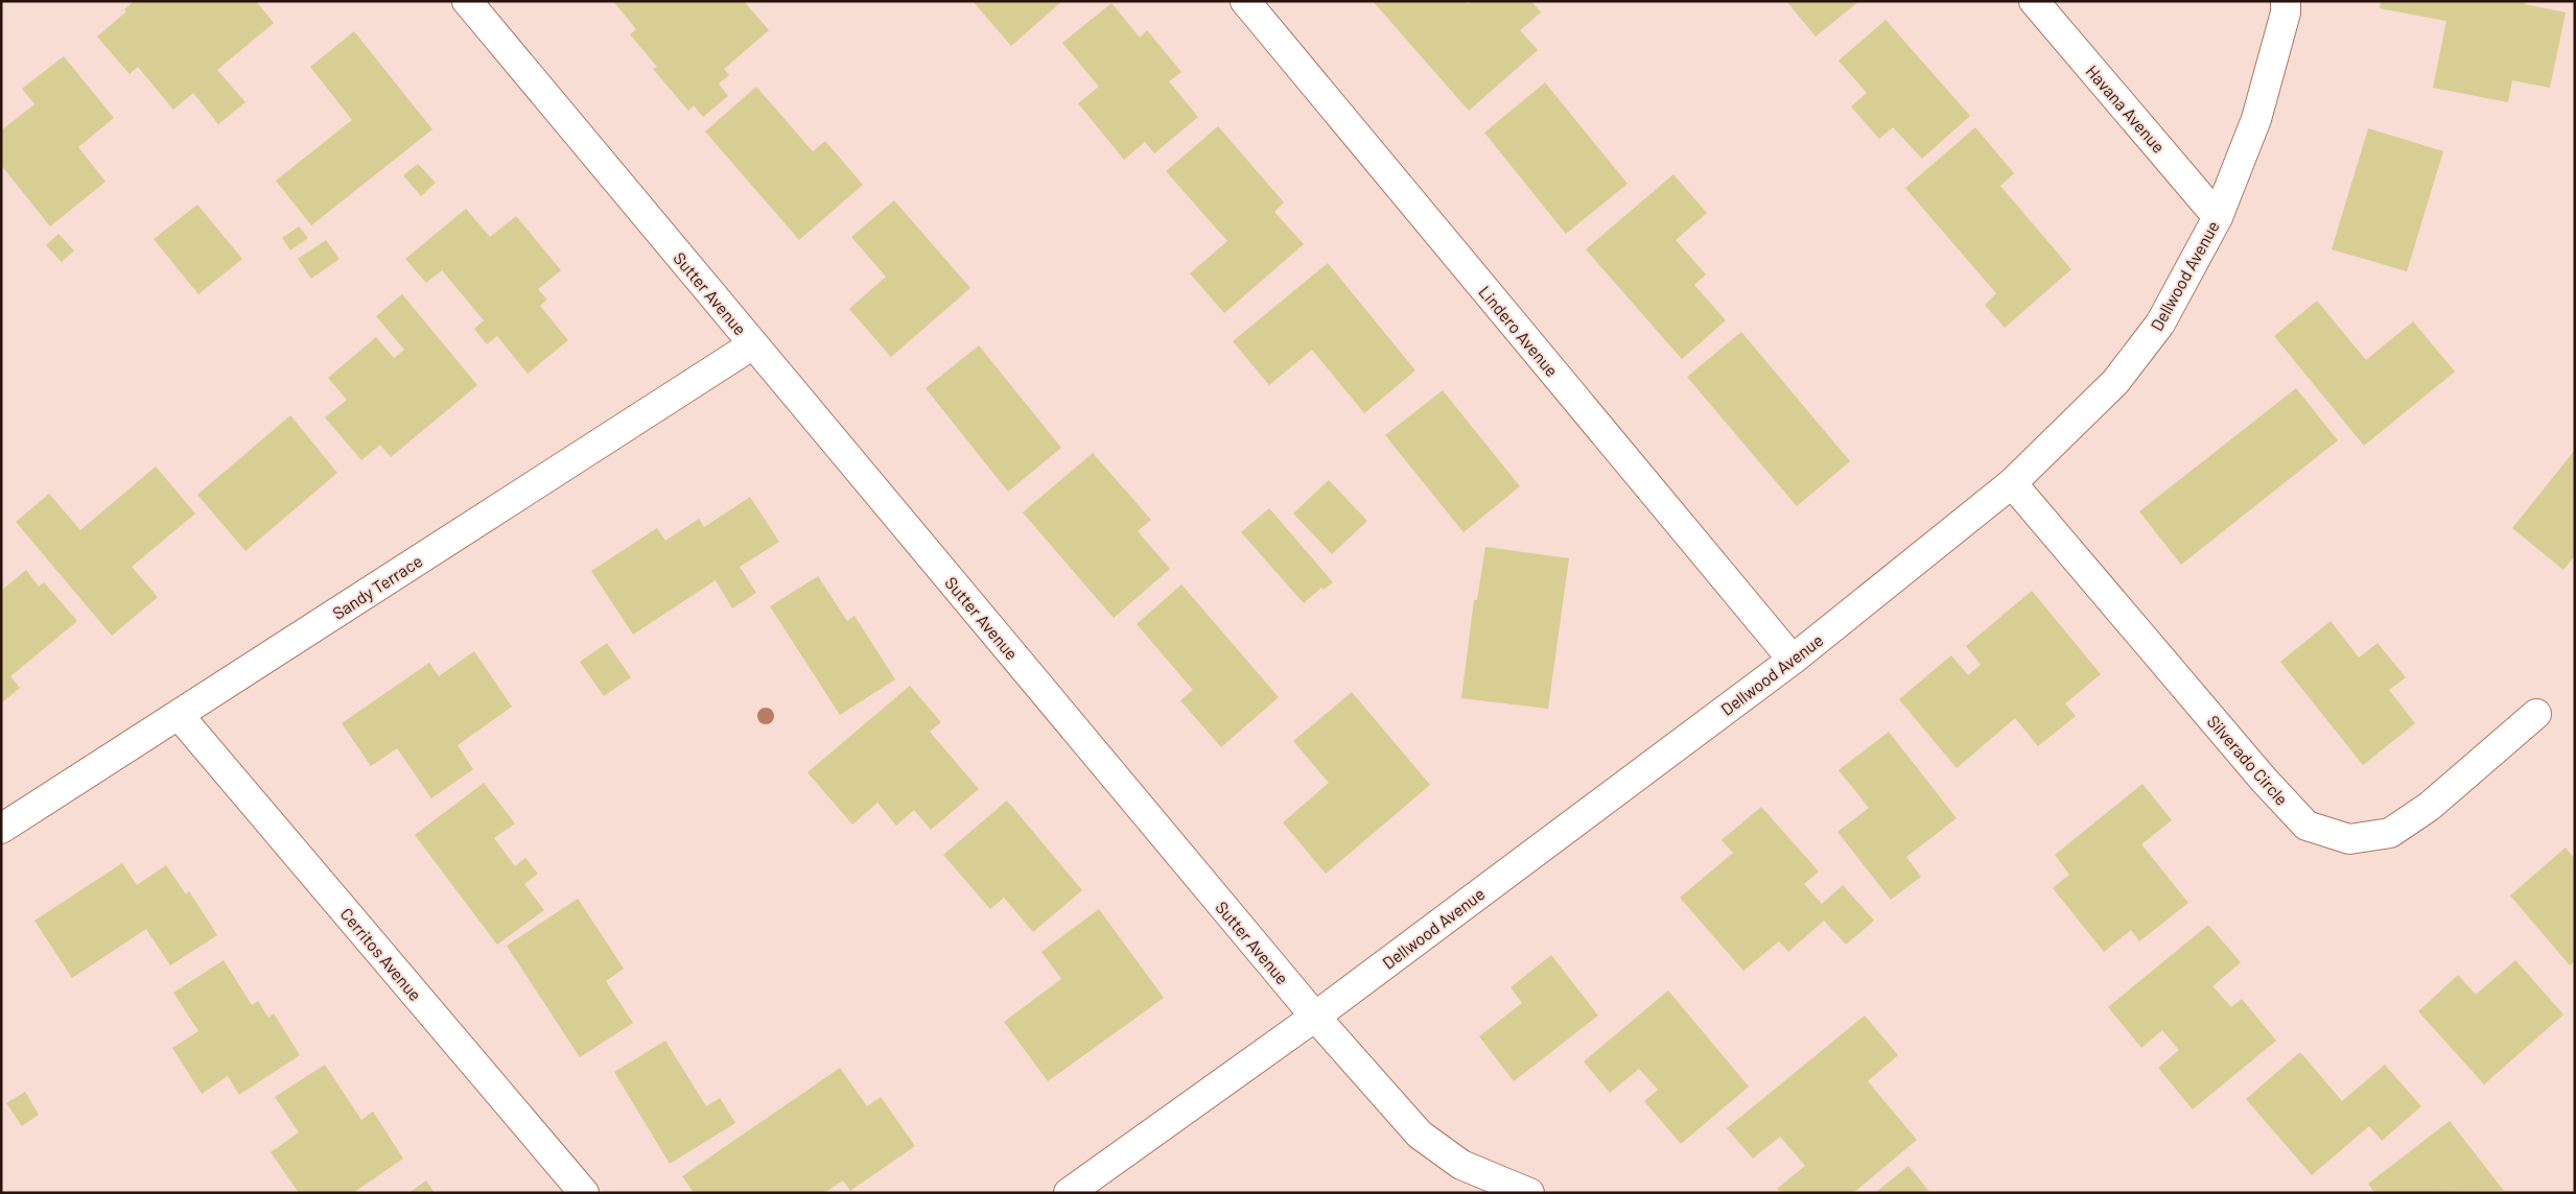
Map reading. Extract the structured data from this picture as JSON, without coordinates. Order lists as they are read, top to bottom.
{
  "streets": {
    "street": [
      "Havana Avenue",
      "Dellwood Avenue",
      "Sutter Avenue",
      "Lindero Avenue",
      "Sandy Terrace",
      "Silverado Circle",
      "Cerritos Avenue"
    ]
  },
  "crossings": [
    ["Havana Avenue", "Dellwood Avenue"],
    ["Dellwood Avenue", "Sutter Avenue"],
    ["Dellwood Avenue", "Lindero Avenue"],
    ["Dellwood Avenue", "Silverado Circle"],
    ["Sutter Avenue", "Sandy Terrace"],
    ["Sandy Terrace", "Cerritos Avenue"]
  ]
}
